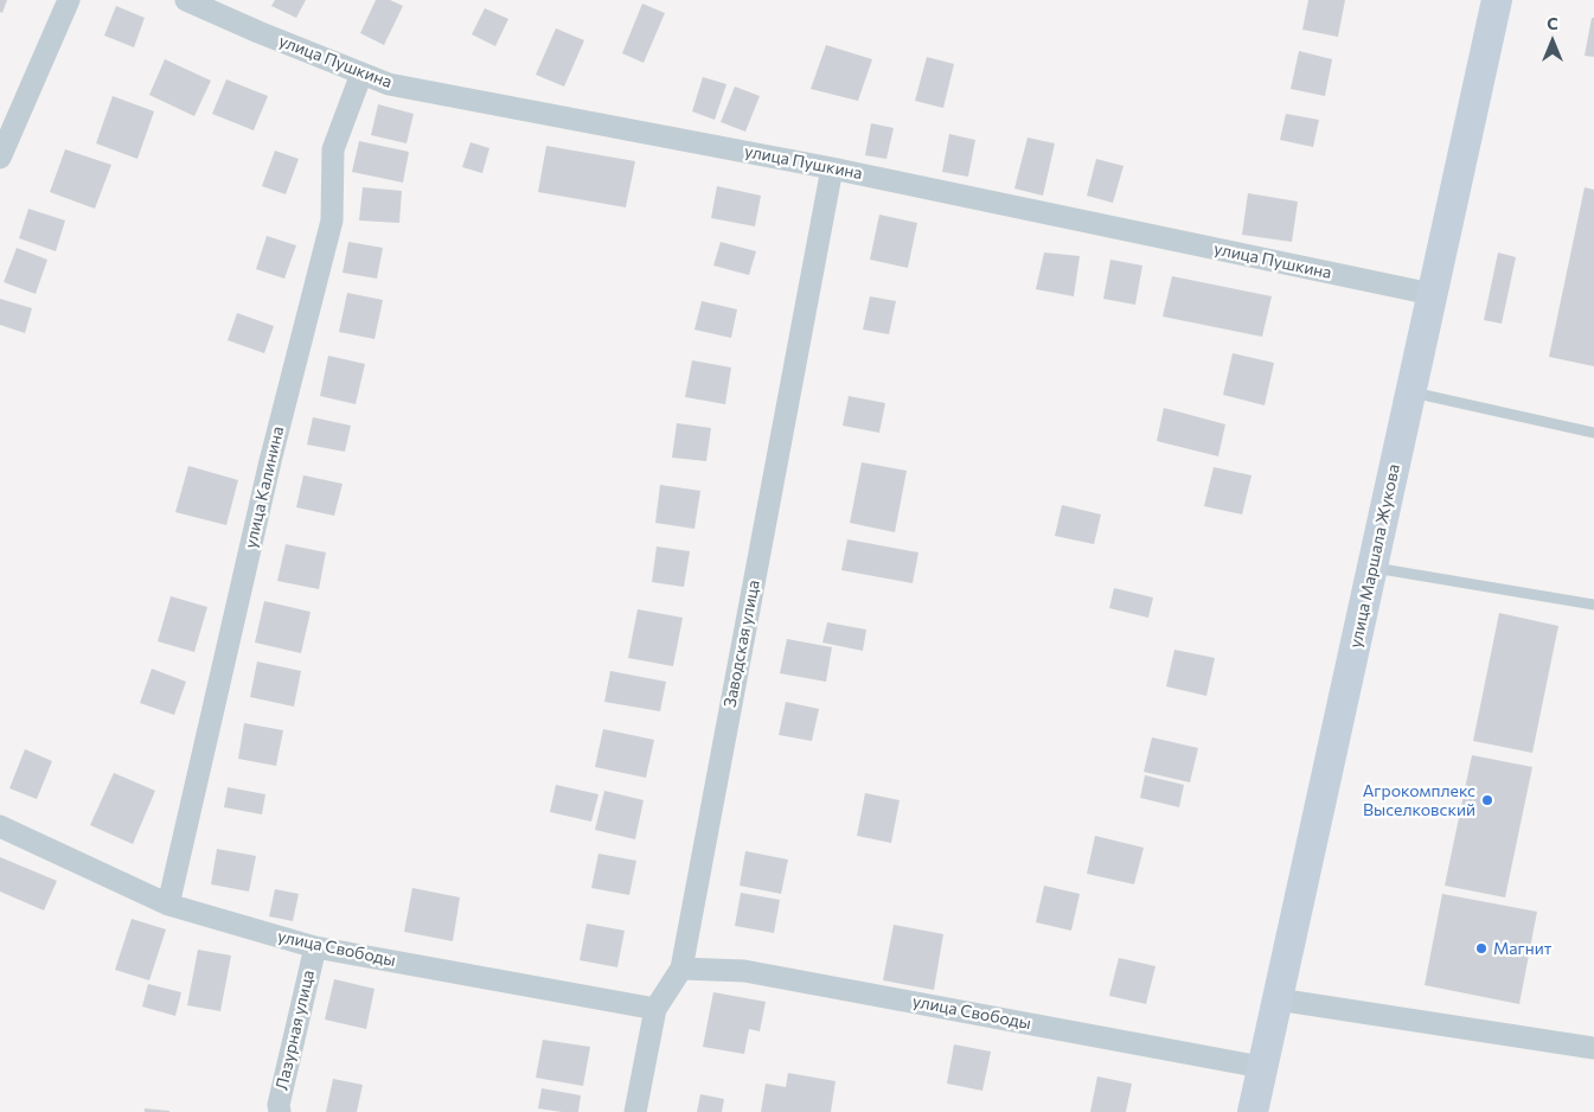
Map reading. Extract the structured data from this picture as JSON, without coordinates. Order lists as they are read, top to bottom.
{
  "streets": {
    "main road": ["улица Маршала Жукова"],
    "street": [
      "улица Пушкина",
      "улица Калинина",
      "Заводская улица",
      "улица Свободы",
      "Лазурная улица"
    ]
  },
  "crossings": [
    ["улица Пушкина", "улица Калинина"],
    ["улица Пушкина", "улица Маршала Жукова"],
    ["улица Пушкина", "Заводская улица"],
    ["улица Калинина", "улица Свободы"],
    ["улица Маршала Жукова", "улица Свободы"],
    ["Заводская улица", "улица Свободы"],
    ["улица Свободы", "Лазурная улица"]
  ],
  "places": ["Агрокомплекс Выселковский", "Магнит"],
  "north": "top"
}
